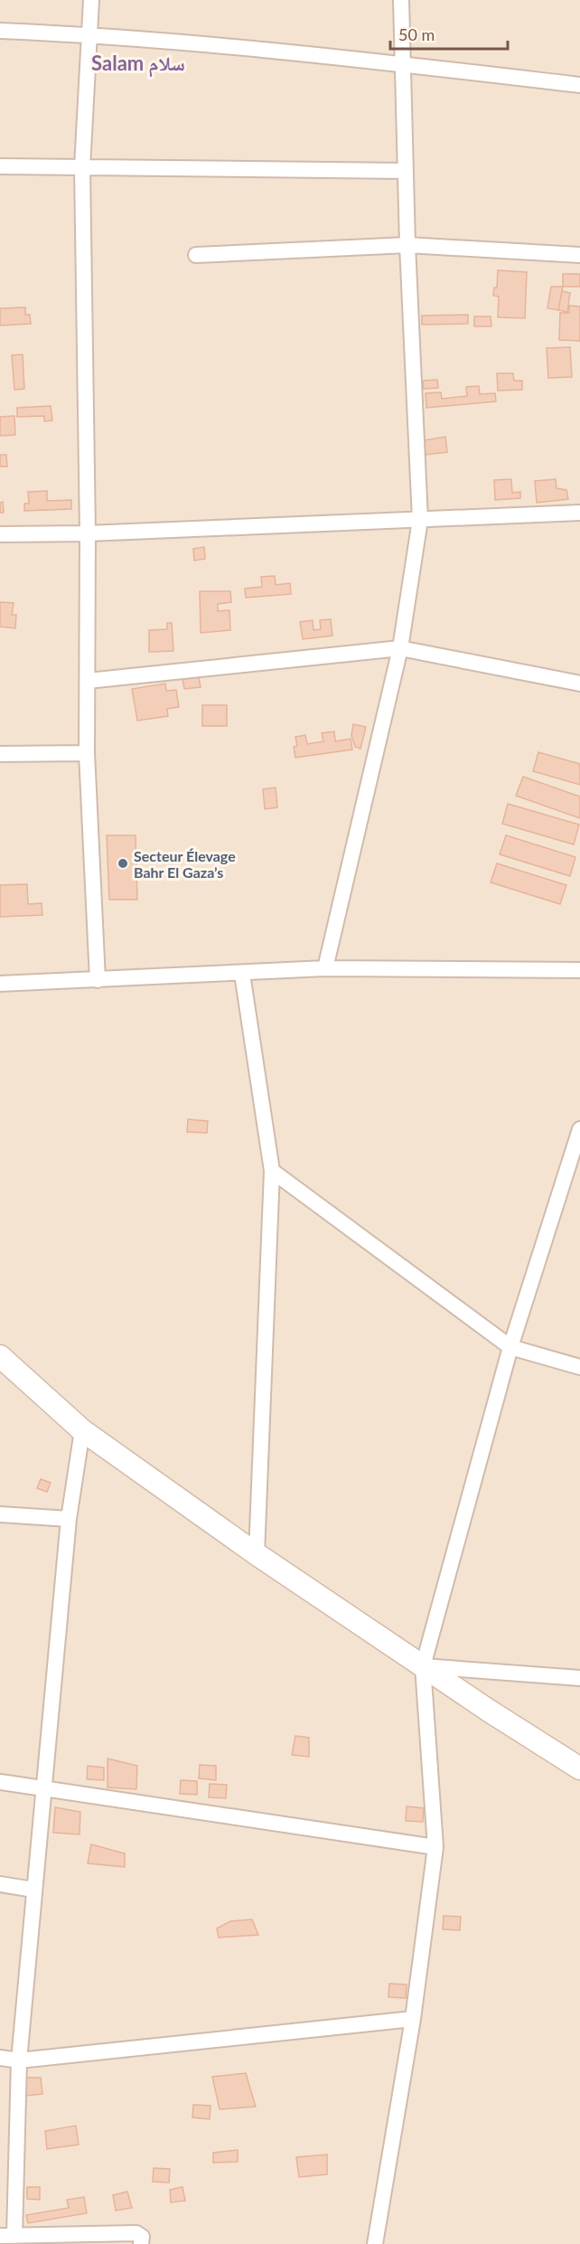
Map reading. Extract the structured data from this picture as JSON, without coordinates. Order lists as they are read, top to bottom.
{
  "districts": ["Salam سلام"],
  "places": ["Secteur Élevage Bahr El Gaza’s"],
  "scale_bar": "50 m"
}
